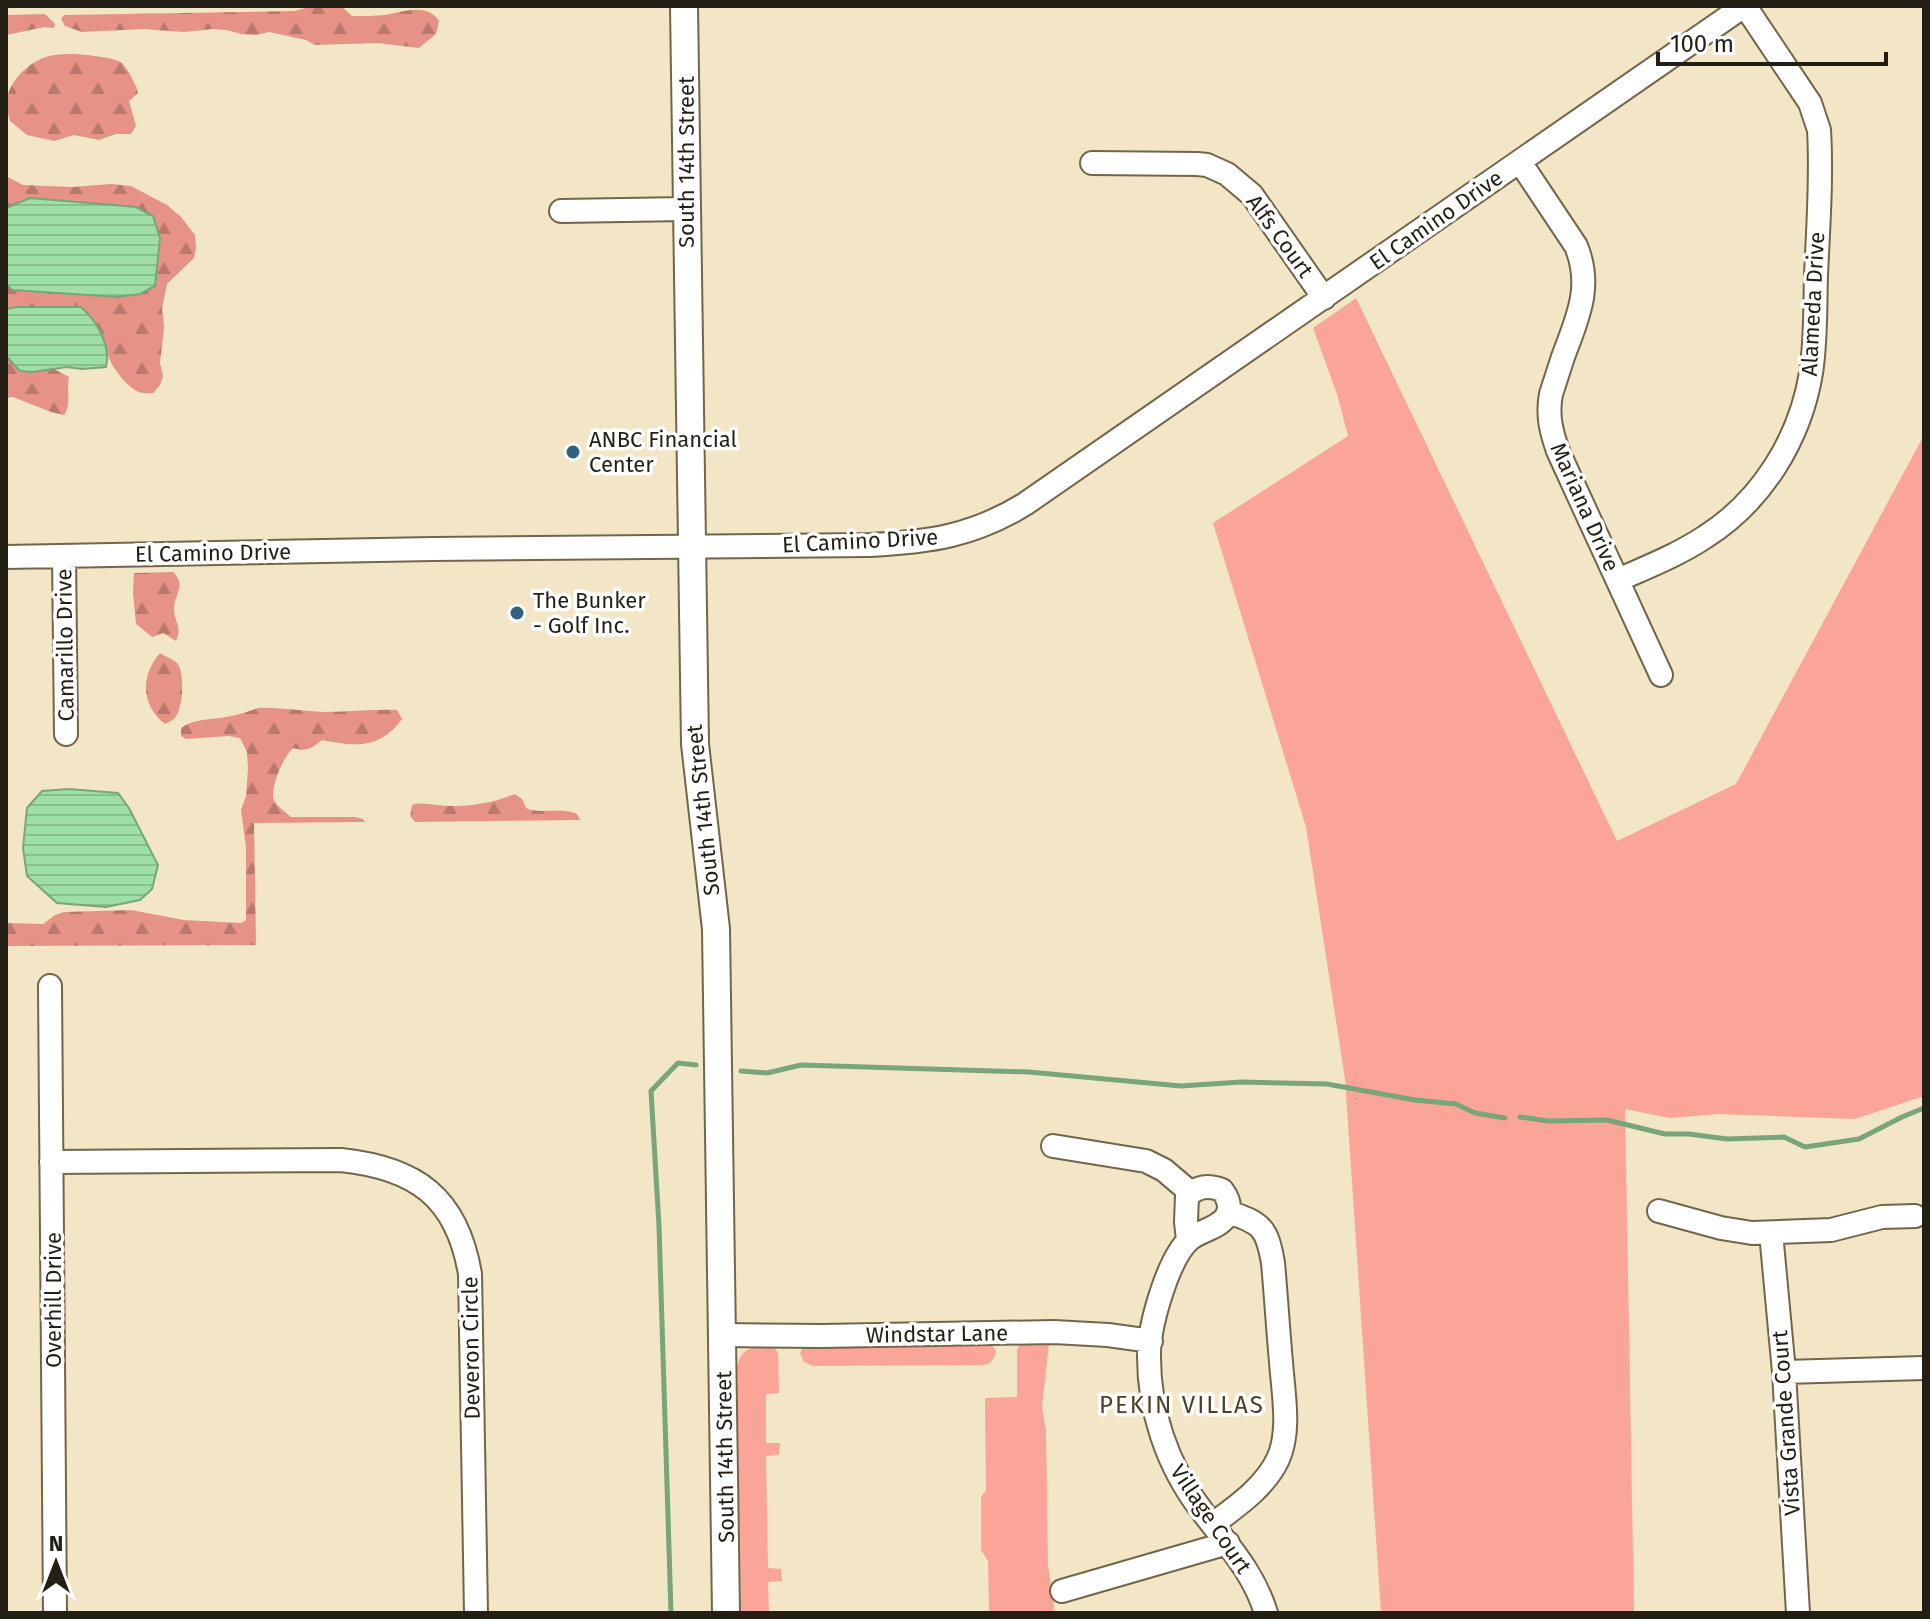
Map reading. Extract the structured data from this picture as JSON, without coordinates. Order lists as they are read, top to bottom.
{
  "streets": {
    "main road": ["South 14th Street"],
    "street": [
      "El Camino Drive",
      "Alfs Court",
      "Alameda Drive",
      "Mariana Drive",
      "Camarillo Drive",
      "Overhill Drive",
      "Windstar Lane",
      "Deveron Circle",
      "Vista Grande Court",
      "Village Court"
    ]
  },
  "crossings": [
    ["South 14th Street", "El Camino Drive"],
    ["South 14th Street", "Windstar Lane"],
    ["El Camino Drive", "Alfs Court"],
    ["El Camino Drive", "Alameda Drive"],
    ["El Camino Drive", "Mariana Drive"],
    ["El Camino Drive", "Camarillo Drive"],
    ["Alameda Drive", "Mariana Drive"],
    ["Overhill Drive", "Deveron Circle"],
    ["Windstar Lane", "Village Court"]
  ],
  "districts": ["PEKIN VILLAS"],
  "places": ["ANBC Financial Center", "The Bunker - Golf Inc."],
  "scale_bar": "100 m",
  "north": "top"
}
